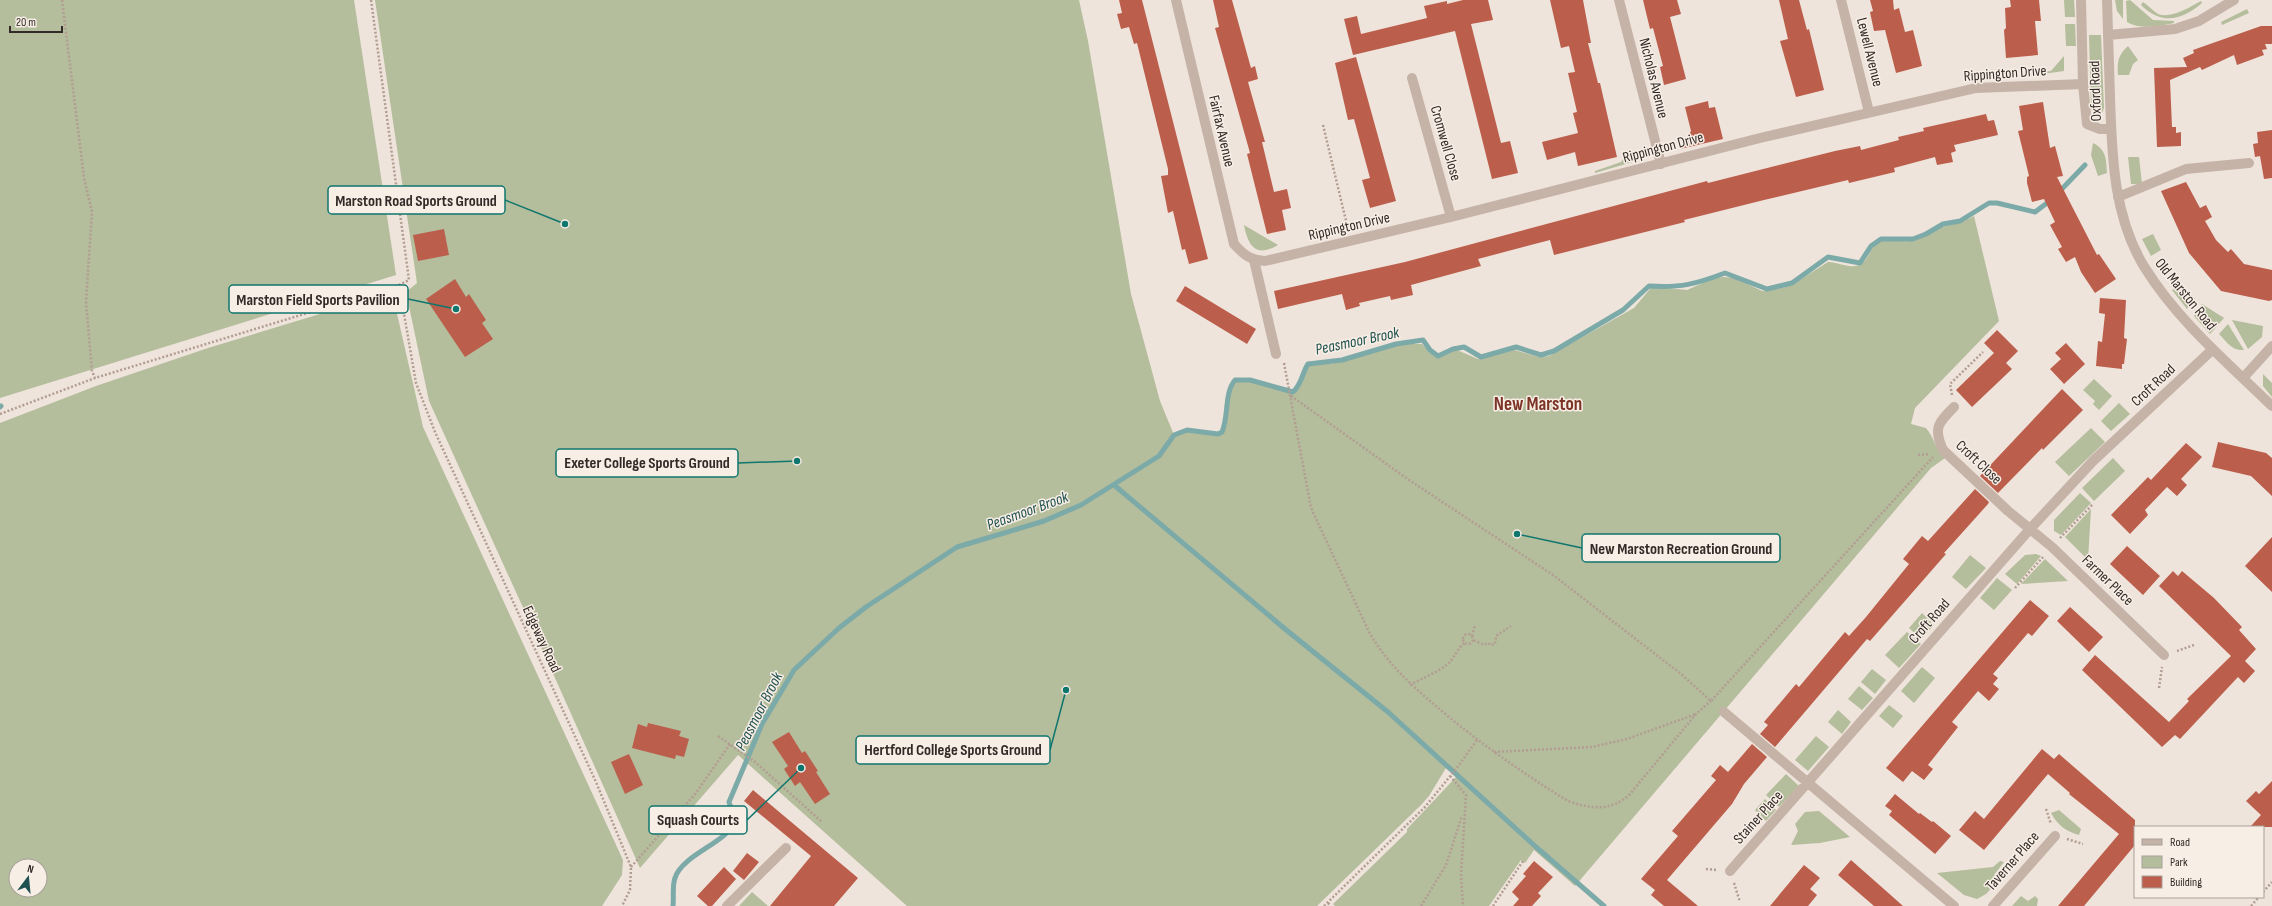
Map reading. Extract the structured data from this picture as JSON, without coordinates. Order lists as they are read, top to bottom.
{
  "streets": {
    "street": [
      "Lewell Avenue",
      "Rippington Drive",
      "Nicholas Avenue",
      "Oxford Road",
      "Fairfax Avenue",
      "Cromwell Close",
      "Old Marston Road",
      "Croft Road",
      "Croft Close",
      "Farmer Place",
      "Stainer Place",
      "Taverner Place"
    ],
    "path": ["Edgeway Road"]
  },
  "crossings": [
    ["Lewell Avenue", "Rippington Drive"],
    ["Rippington Drive", "Nicholas Avenue"],
    ["Rippington Drive", "Oxford Road"],
    ["Rippington Drive", "Fairfax Avenue"],
    ["Rippington Drive", "Cromwell Close"],
    ["Oxford Road", "Old Marston Road"],
    ["Old Marston Road", "Croft Road"],
    ["Croft Road", "Croft Close"],
    ["Croft Road", "Farmer Place"],
    ["Croft Road", "Stainer Place"],
    ["Croft Close", "Farmer Place"]
  ],
  "districts": ["New Marston"],
  "water": ["Peasmoor Brook"],
  "places": [
    "Marston Road Sports Ground",
    "Marston Field Sports Pavilion",
    "Exeter College Sports Ground",
    "New Marston Recreation Ground",
    "Hertford College Sports Ground",
    "Squash Courts"
  ],
  "legend": ["Road", "Park", "Building"],
  "scale_bar": "20 m",
  "north": "top"
}
